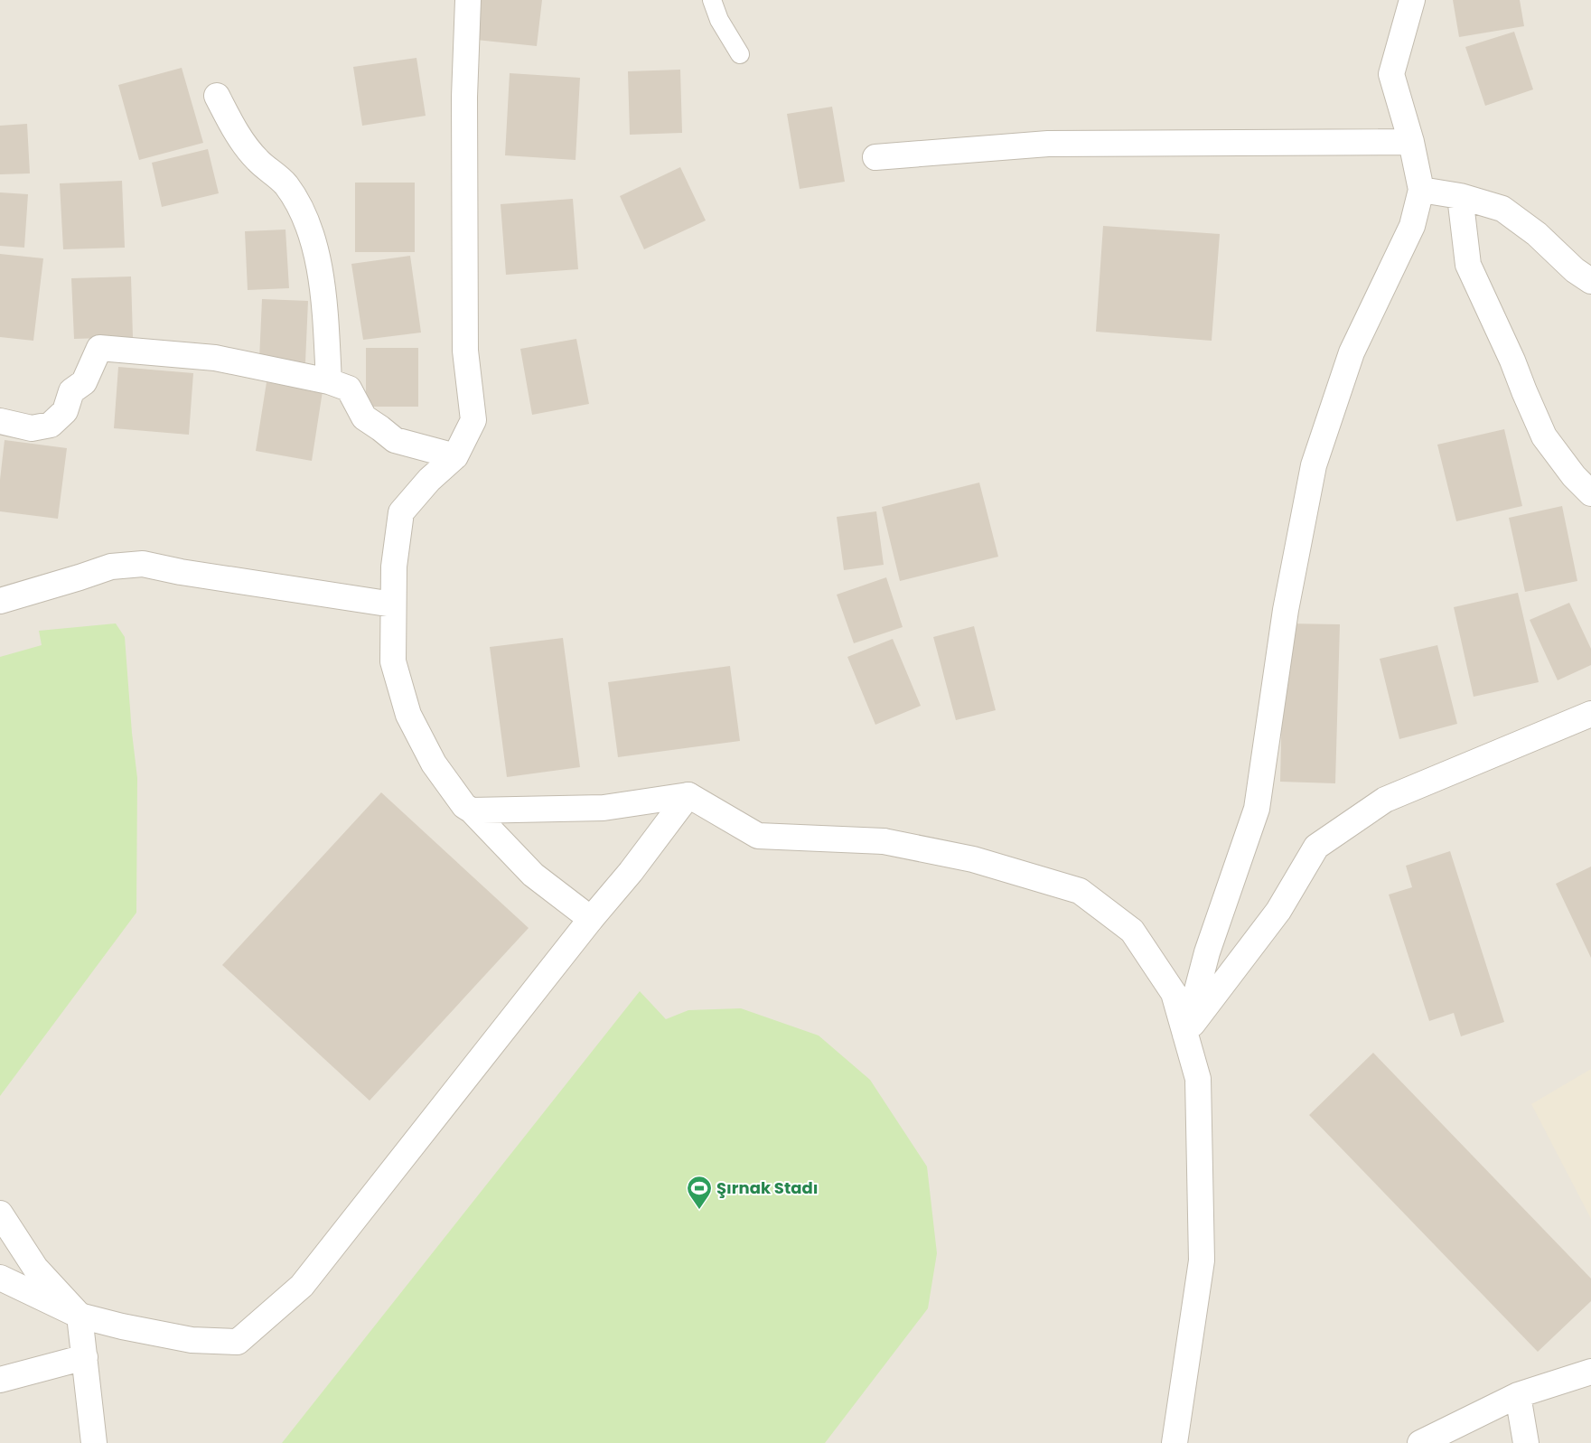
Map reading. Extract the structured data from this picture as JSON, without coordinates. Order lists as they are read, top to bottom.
{
  "places": {
    "sports": ["Şırnak Stadı"]
  }
}
